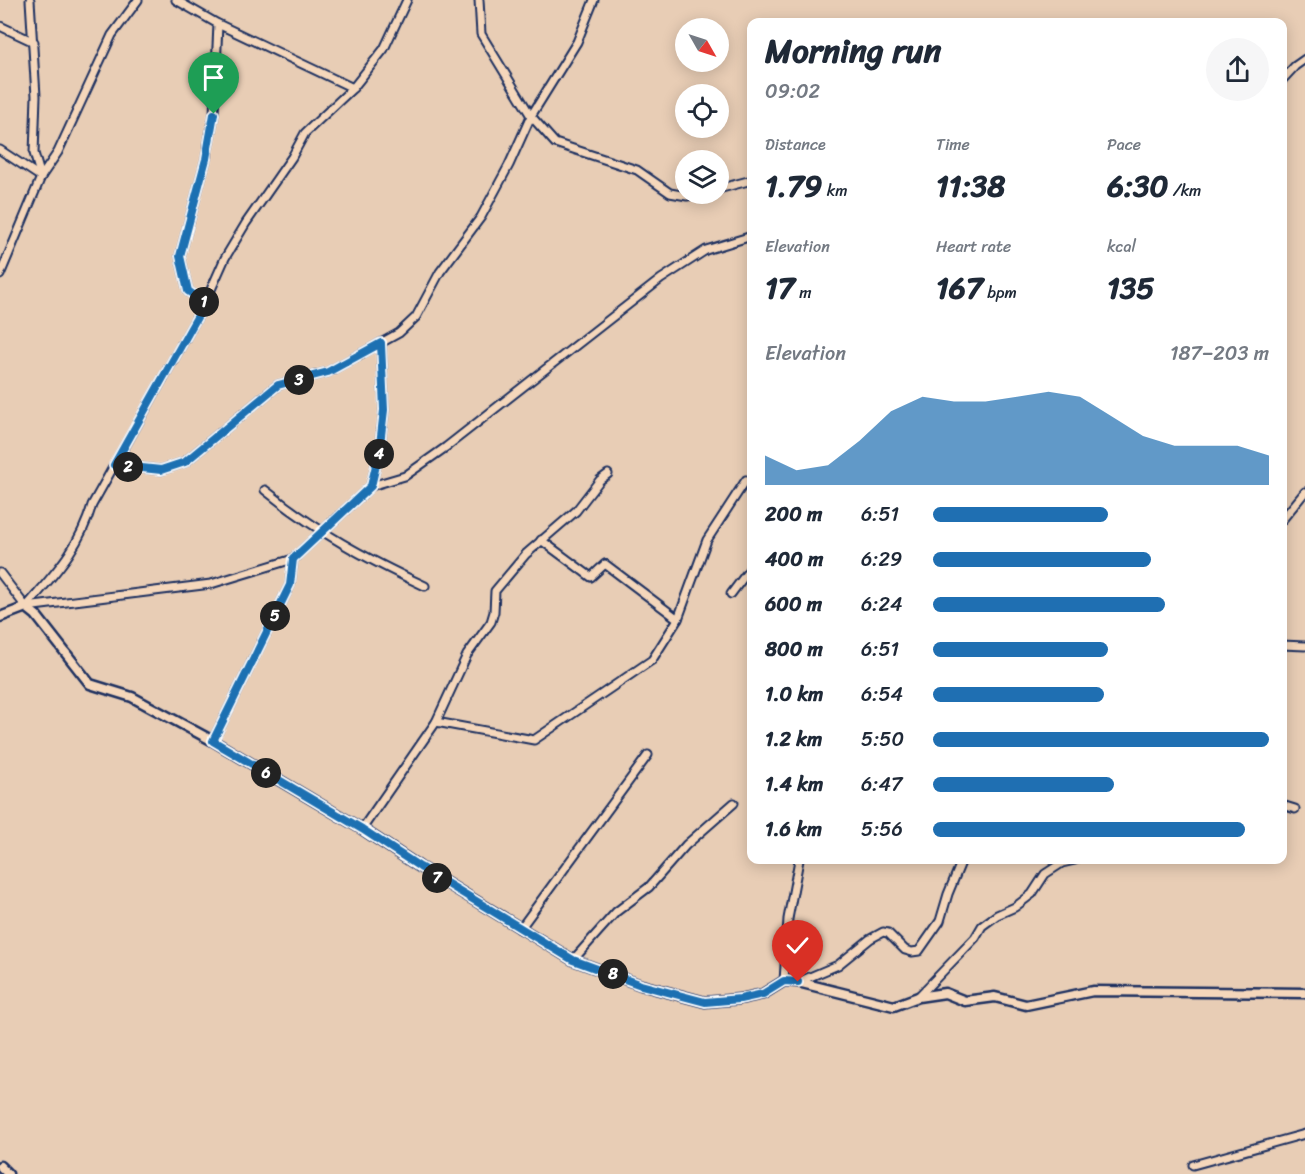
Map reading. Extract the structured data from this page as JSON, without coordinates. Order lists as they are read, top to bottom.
{
  "north": "bottom right",
  "page": {
    "heading": ["Morning run", "09:02"],
    "stats": [
      ["Distance", "1.79 km"],
      ["Time", "11:38"],
      ["Pace", "6:30 /km"],
      ["Elevation", "17 m"],
      ["Heart rate", "167 bpm"],
      ["kcal", "135"]
    ],
    "pins": [
      "1",
      "3",
      "4",
      "2",
      "5",
      "6",
      "7",
      "8"
    ],
    "chart": ["Elevation", "187–203 m"],
    "list": [
      {
        "name": "200 m",
        "note": "6:51"
      },
      {
        "name": "400 m",
        "note": "6:29"
      },
      {
        "name": "600 m",
        "note": "6:24"
      },
      {
        "name": "800 m",
        "note": "6:51"
      },
      {
        "name": "1.0 km",
        "note": "6:54"
      },
      {
        "name": "1.2 km",
        "note": "5:50"
      },
      {
        "name": "1.4 km",
        "note": "6:47"
      },
      {
        "name": "1.6 km",
        "note": "5:56"
      }
    ]
  }
}
